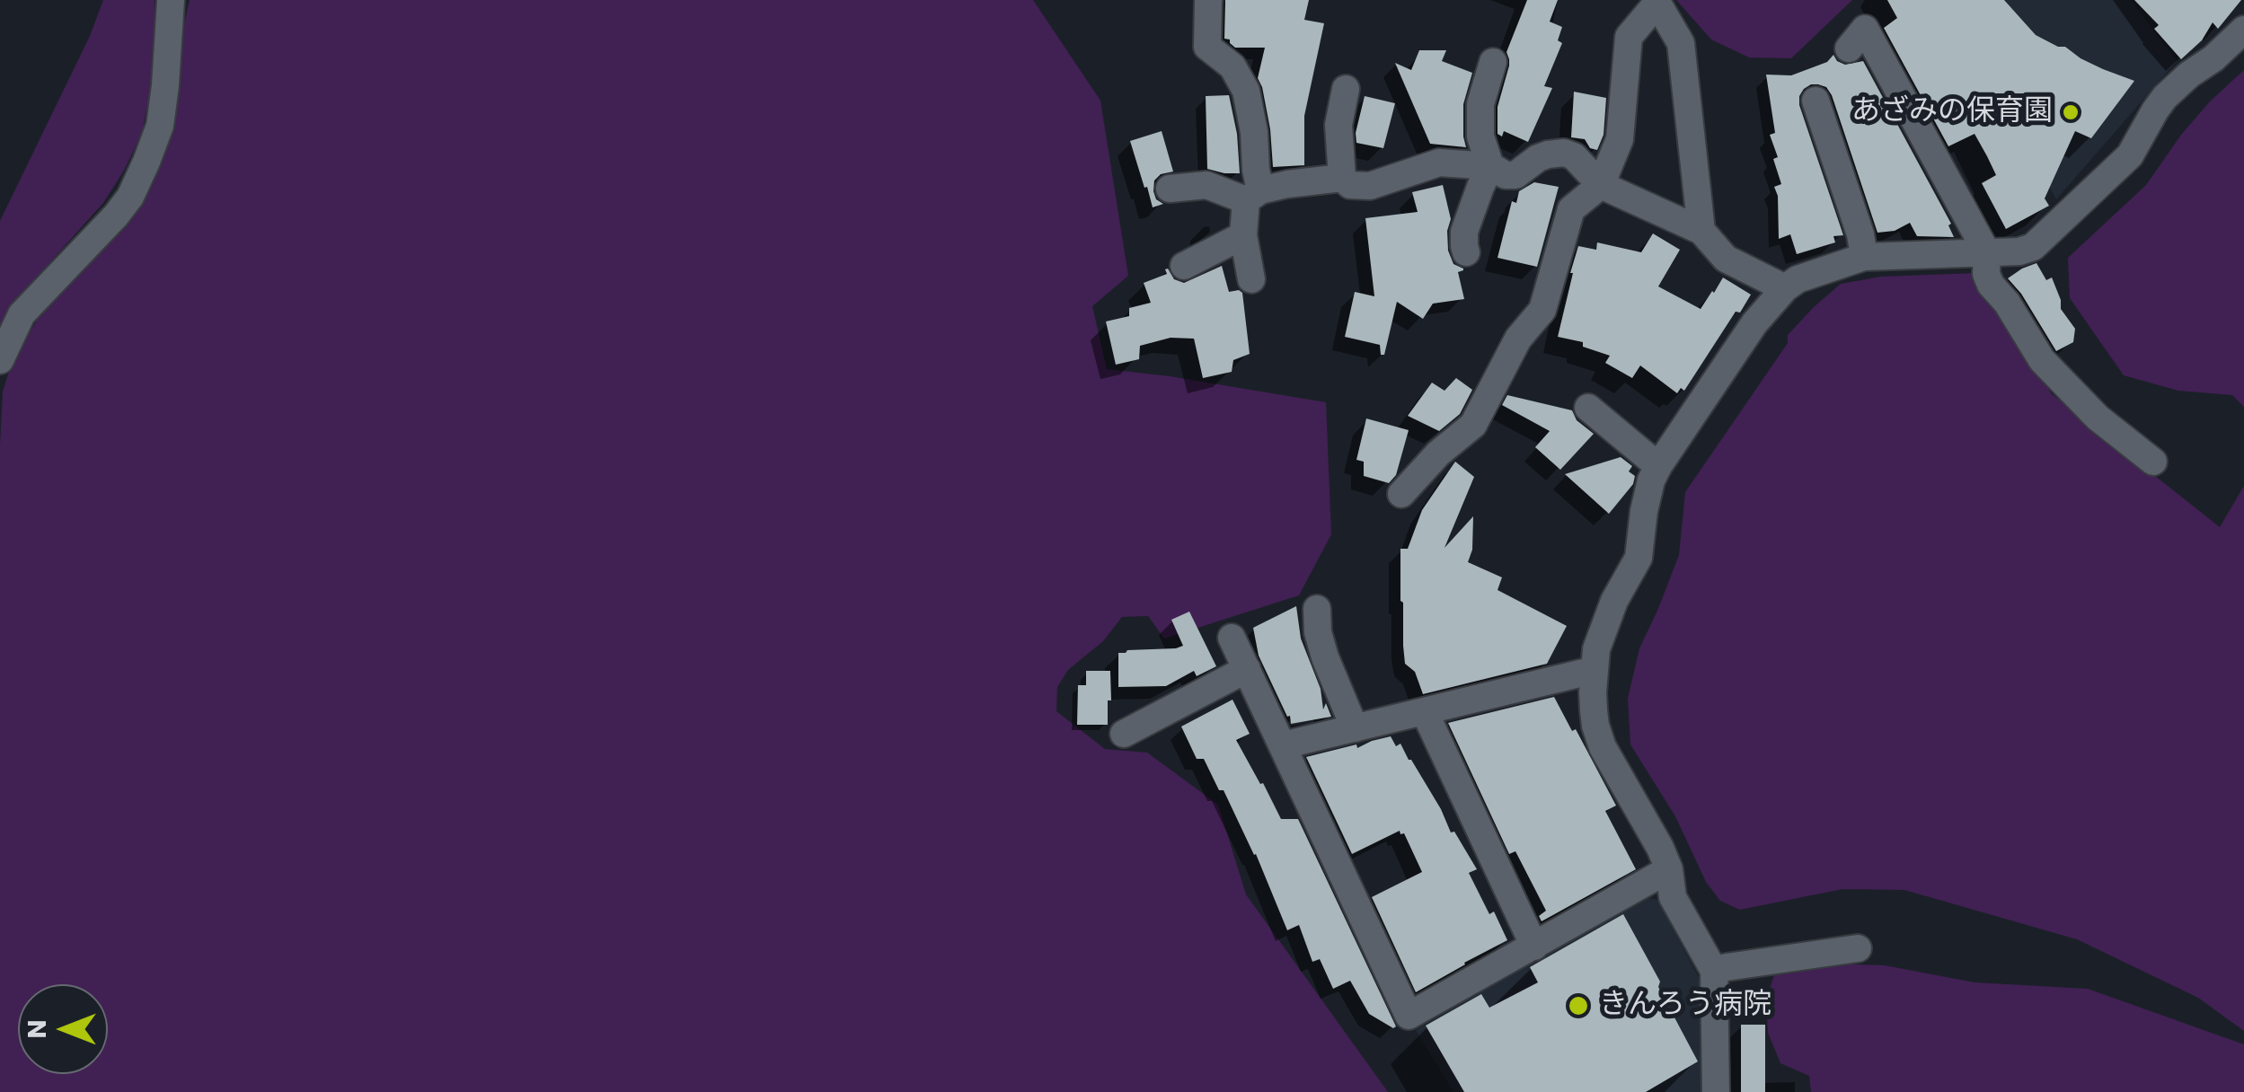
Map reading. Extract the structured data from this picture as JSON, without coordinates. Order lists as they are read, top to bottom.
{
  "places": ["あざみの保育園", "きんろう病院"],
  "north": "left"
}
